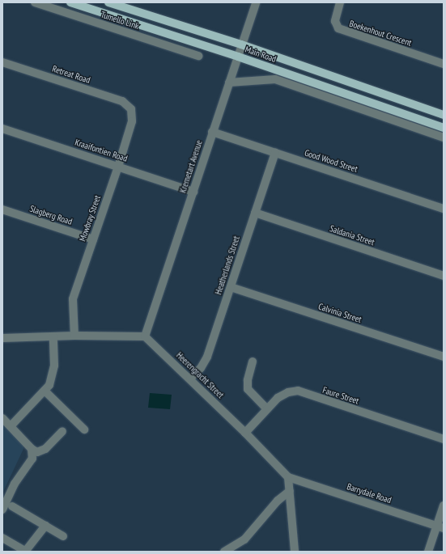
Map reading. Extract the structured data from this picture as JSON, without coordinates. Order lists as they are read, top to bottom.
{
  "streets": {
    "main road": ["Main Road"],
    "street": [
      "Tumello Link",
      "Boekenhout Crescent",
      "Retreat Road",
      "Kraaifontien Road",
      "Good Wood Street",
      "Kremetart Avenue",
      "Slagberg Road",
      "Mowbray Street",
      "Saldania Street",
      "Heatherlands Street",
      "Calvinia Street",
      "Heerengracht Street",
      "Faure Street",
      "Barrydale Road"
    ]
  },
  "crossings": [
    ["Main Road", "Kremetart Avenue"],
    ["Retreat Road", "Mowbray Street"],
    ["Kraaifontien Road", "Kremetart Avenue"],
    ["Kraaifontien Road", "Mowbray Street"],
    ["Good Wood Street", "Kremetart Avenue"],
    ["Good Wood Street", "Heatherlands Street"],
    ["Kremetart Avenue", "Heerengracht Street"],
    ["Slagberg Road", "Mowbray Street"],
    ["Saldania Street", "Heatherlands Street"],
    ["Heatherlands Street", "Calvinia Street"],
    ["Heatherlands Street", "Heerengracht Street"],
    ["Heerengracht Street", "Faure Street"],
    ["Heerengracht Street", "Barrydale Road"]
  ]
}
